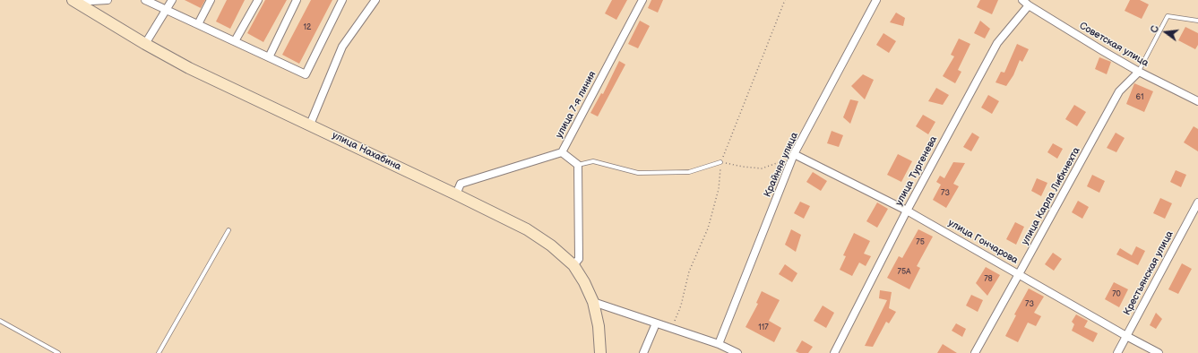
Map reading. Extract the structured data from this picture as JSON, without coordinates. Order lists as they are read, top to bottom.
{
  "streets": {
    "main road": ["улица Нахабина"],
    "street": [
      "Советская улица",
      "улица 7-я линия",
      "Крайняя улица",
      "улица Тургенева",
      "улица Карла Либкнехта",
      "улица Гончарова",
      "Крестьянская улица"
    ]
  },
  "crossings": [
    ["Советская улица", "улица Тургенева"],
    ["Советская улица", "улица Карла Либкнехта"],
    ["улица 7-я линия", "улица Нахабина"],
    ["Крайняя улица", "улица Гончарова"],
    ["улица Тургенева", "улица Гончарова"],
    ["улица Карла Либкнехта", "улица Гончарова"],
    ["улица Гончарова", "Крестьянская улица"]
  ],
  "house_numbers": [
    "12",
    "61",
    "73",
    "75",
    "75А",
    "78",
    "70",
    "73",
    "117"
  ],
  "north": "left"
}
